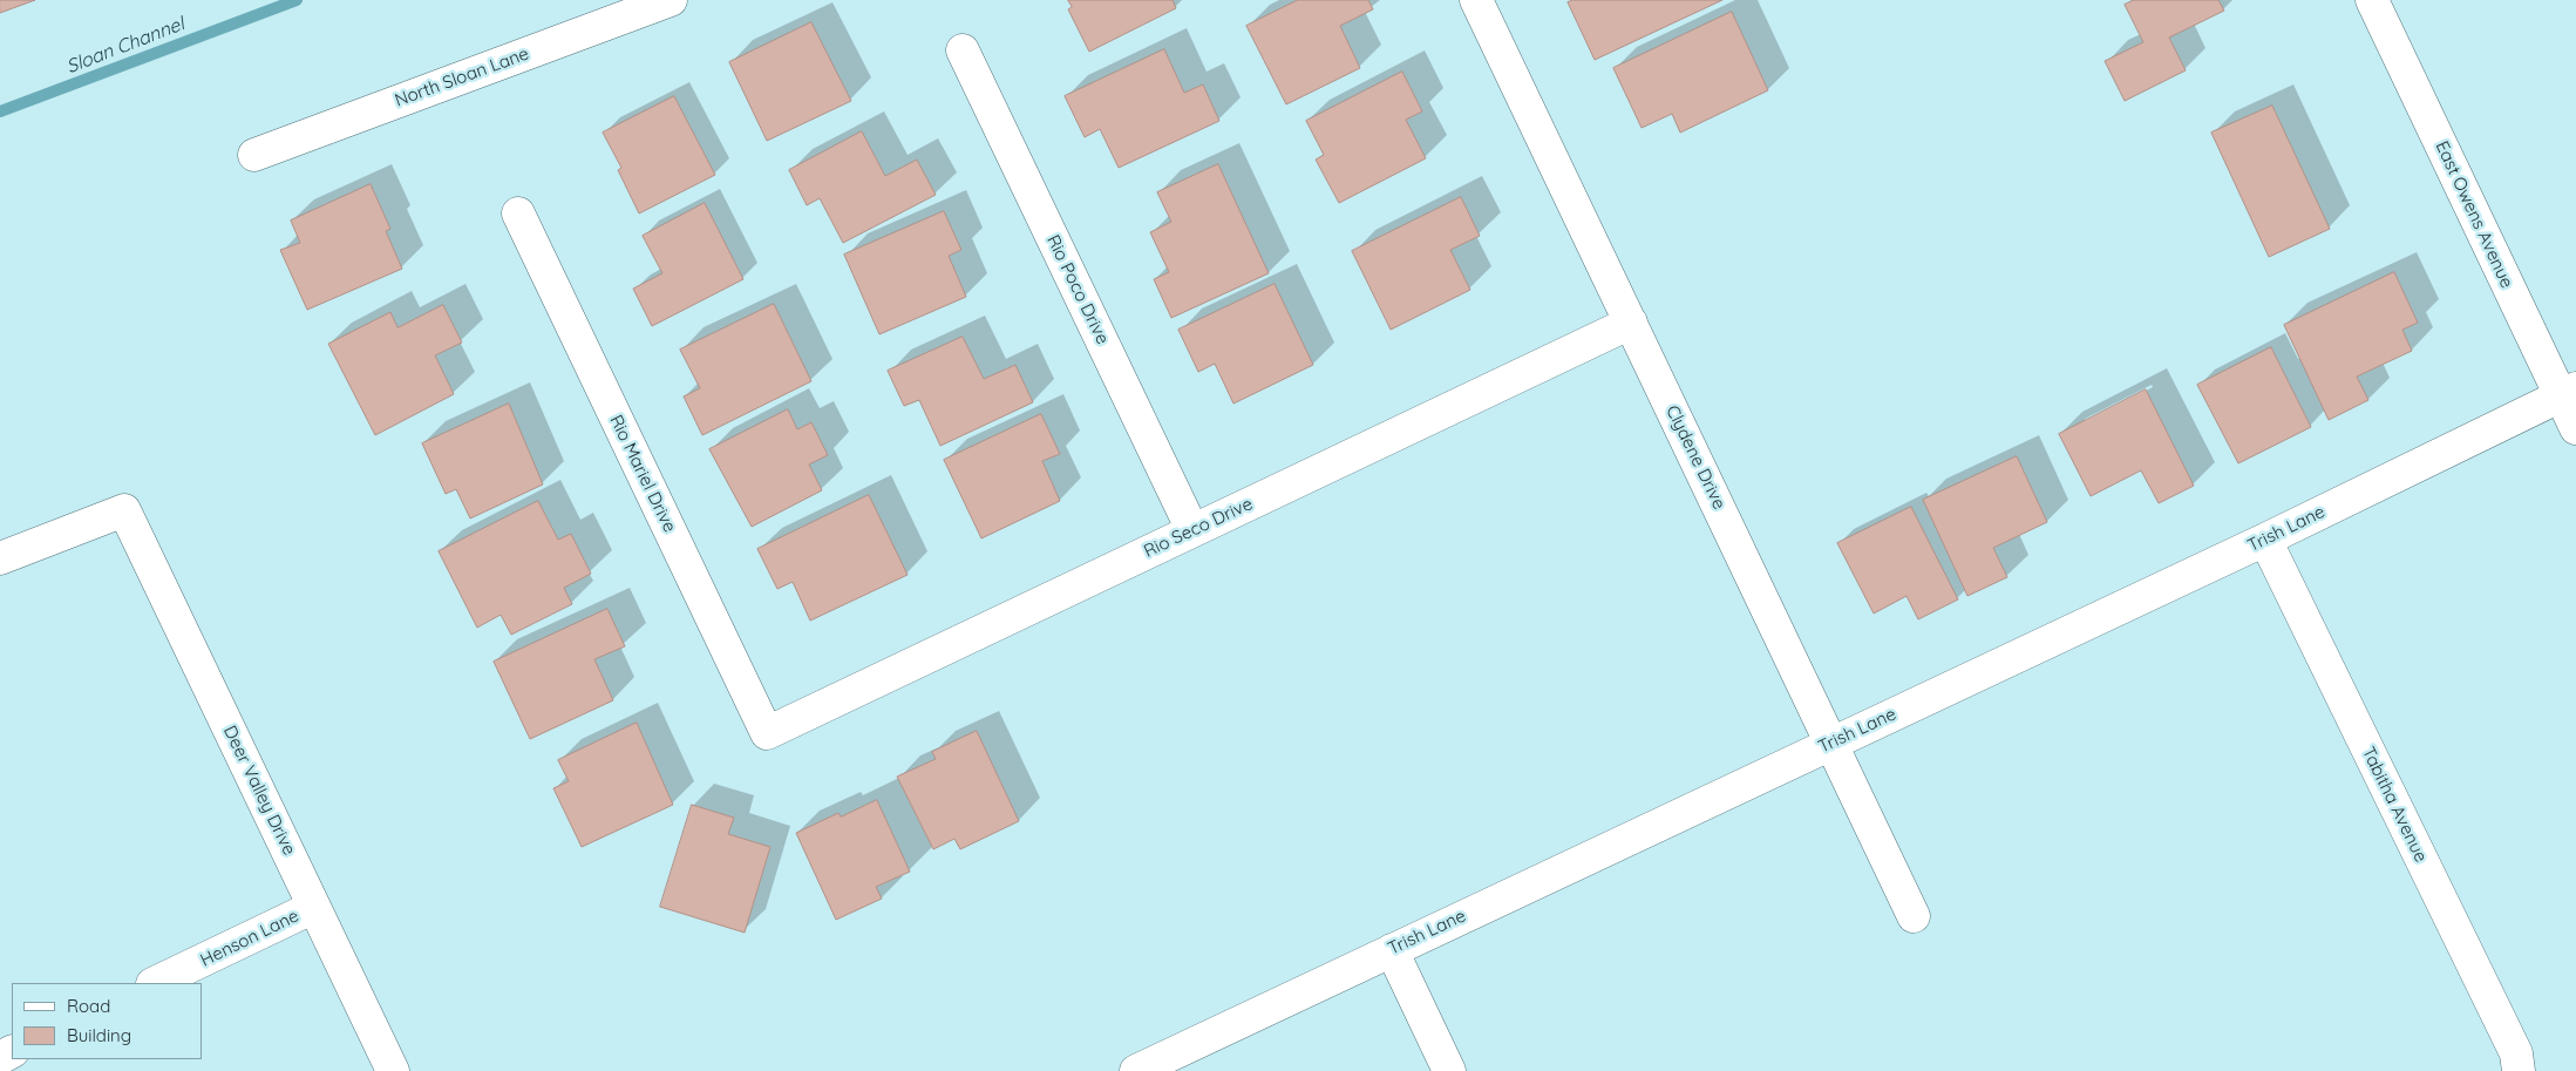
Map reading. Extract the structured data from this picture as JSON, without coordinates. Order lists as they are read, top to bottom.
{
  "streets": {
    "street": [
      "North Sloan Lane",
      "East Owens Avenue",
      "Rio Poco Drive",
      "Clydene Drive",
      "Rio Mariel Drive",
      "Rio Seco Drive",
      "Trish Lane",
      "Deer Valley Drive",
      "Tabitha Avenue",
      "Henson Lane"
    ]
  },
  "crossings": [
    ["East Owens Avenue", "Trish Lane"],
    ["Rio Poco Drive", "Rio Seco Drive"],
    ["Clydene Drive", "Rio Seco Drive"],
    ["Clydene Drive", "Trish Lane"],
    ["Rio Mariel Drive", "Rio Seco Drive"],
    ["Trish Lane", "Tabitha Avenue"],
    ["Deer Valley Drive", "Henson Lane"]
  ],
  "water": ["Sloan Channel"],
  "legend": ["Road", "Building"]
}
